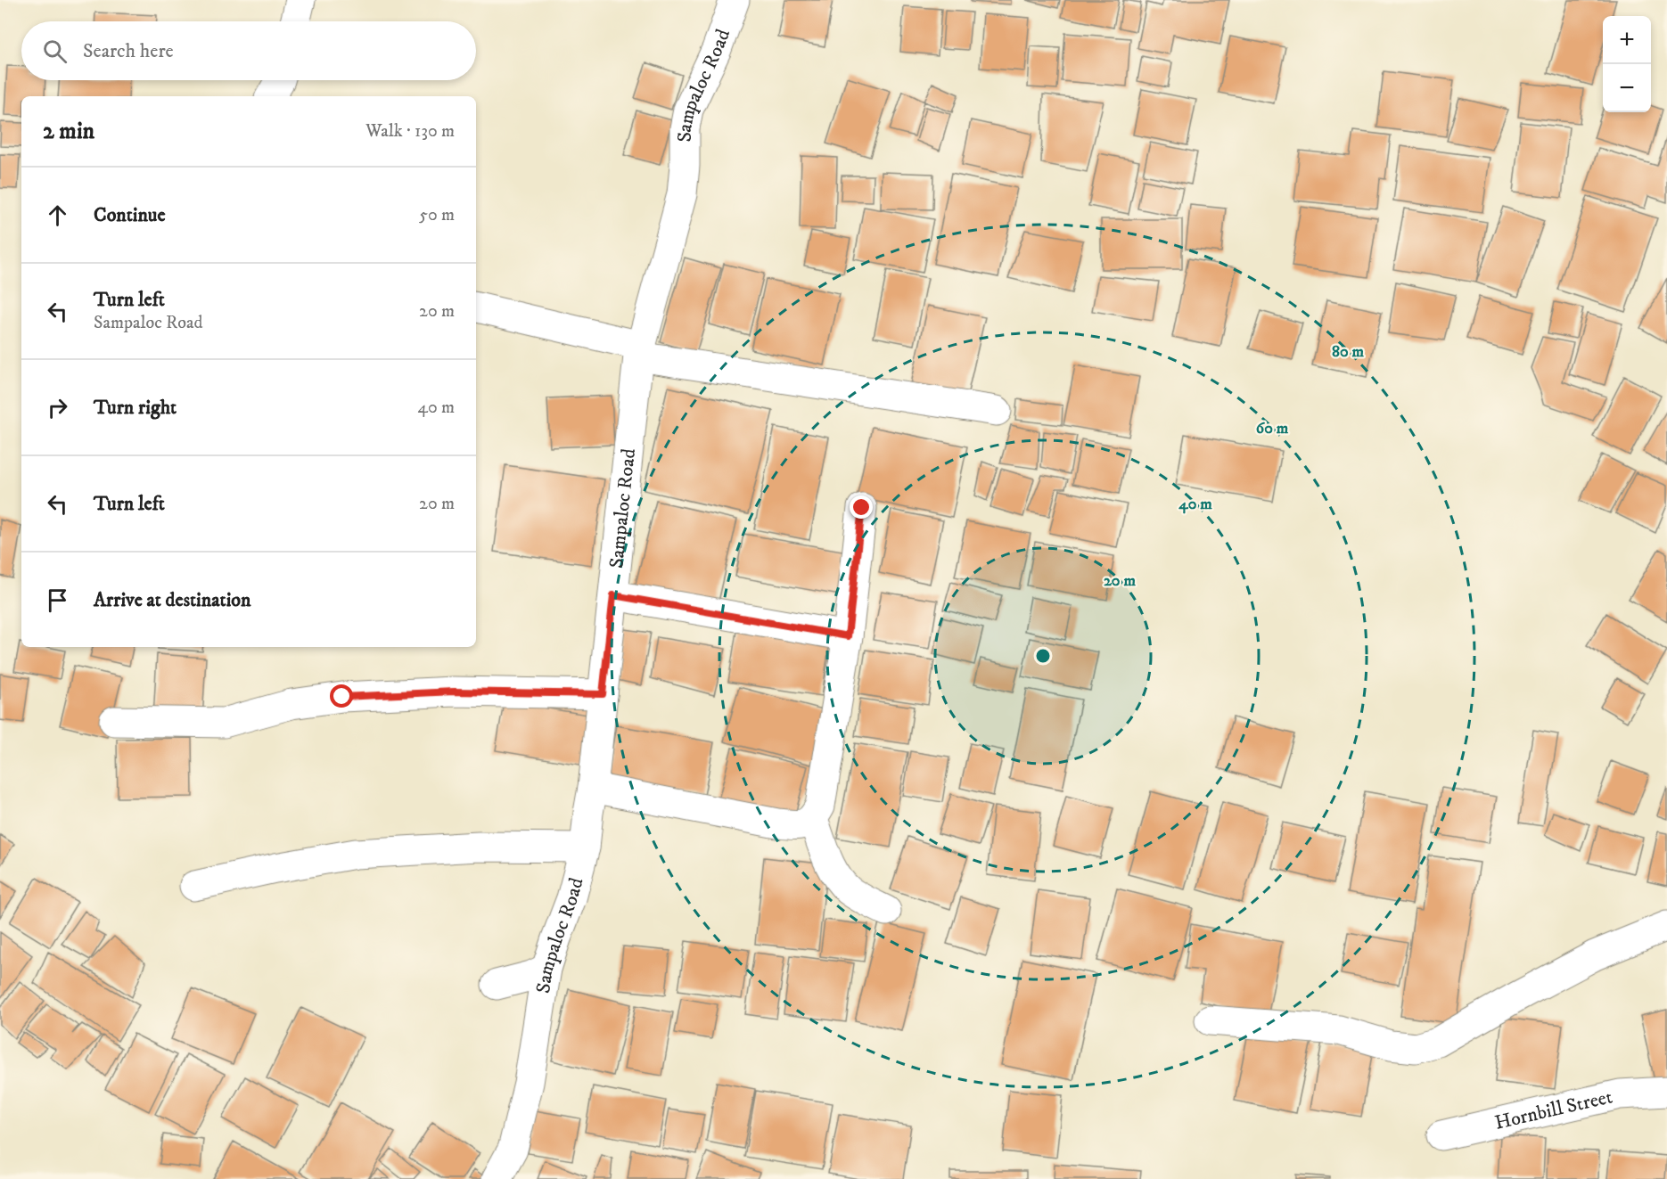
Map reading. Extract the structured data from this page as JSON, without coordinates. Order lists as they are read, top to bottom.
{
  "streets": {
    "street": ["Sampaloc Road", "Hornbill Street"]
  },
  "page": {
    "map_buttons": ["+", "−"],
    "search": "Search here",
    "heading": ["2 min", "Walk · 130 m"],
    "list": [
      ["Continue", "50 m"],
      ["Turn left", "Sampaloc Road", "20 m"],
      ["Turn right", "40 m"],
      ["Turn left", "20 m"],
      "Arrive at destination"
    ]
  },
  "rings": [
    "80 m",
    "60 m",
    "40 m",
    "20 m"
  ]
}
